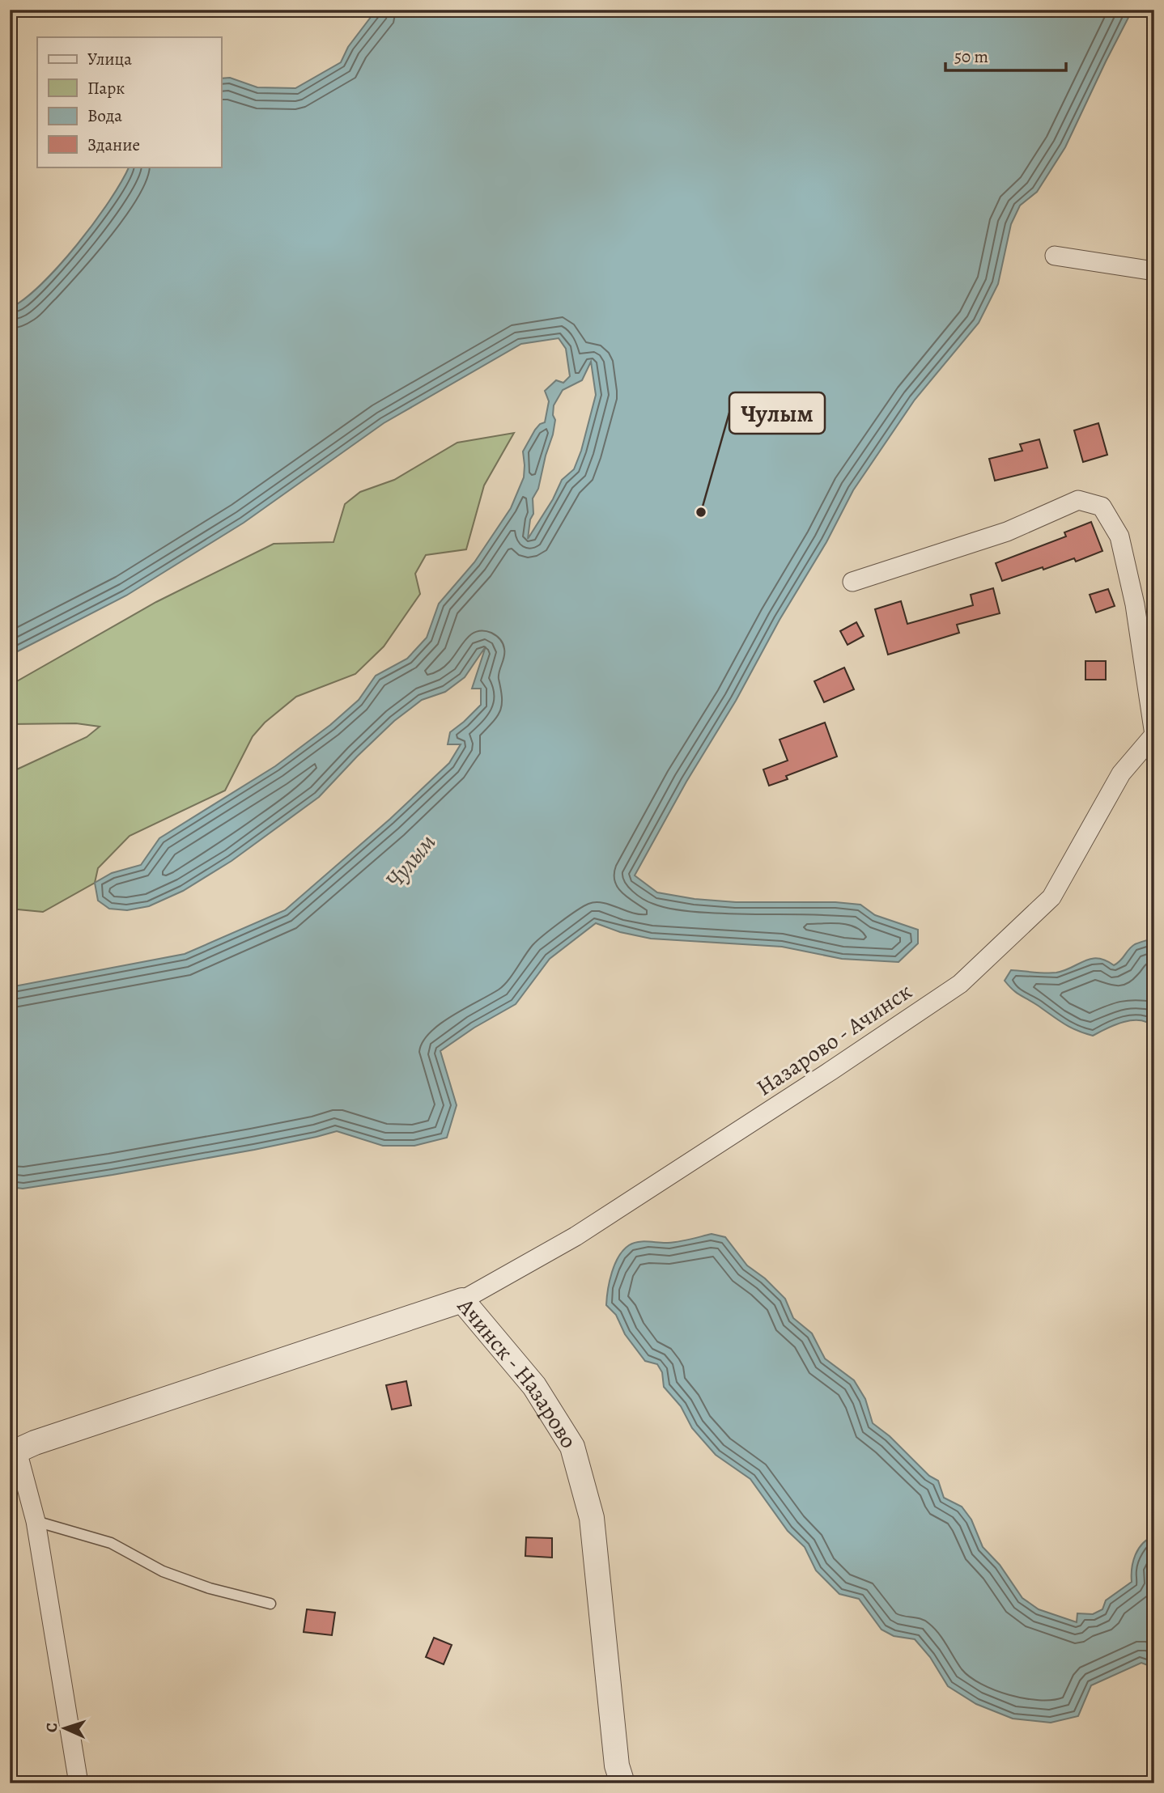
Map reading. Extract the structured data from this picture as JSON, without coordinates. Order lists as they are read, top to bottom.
{
  "streets": {
    "street": ["Назарово - Ачинск", "Ачинск - Назарово"]
  },
  "crossings": [
    ["Назарово - Ачинск", "Ачинск - Назарово"]
  ],
  "water": ["Чулым"],
  "places": ["Чулым"],
  "legend": [
    "Улица",
    "Парк",
    "Вода",
    "Здание"
  ],
  "scale_bar": "50 m",
  "north": "left"
}
